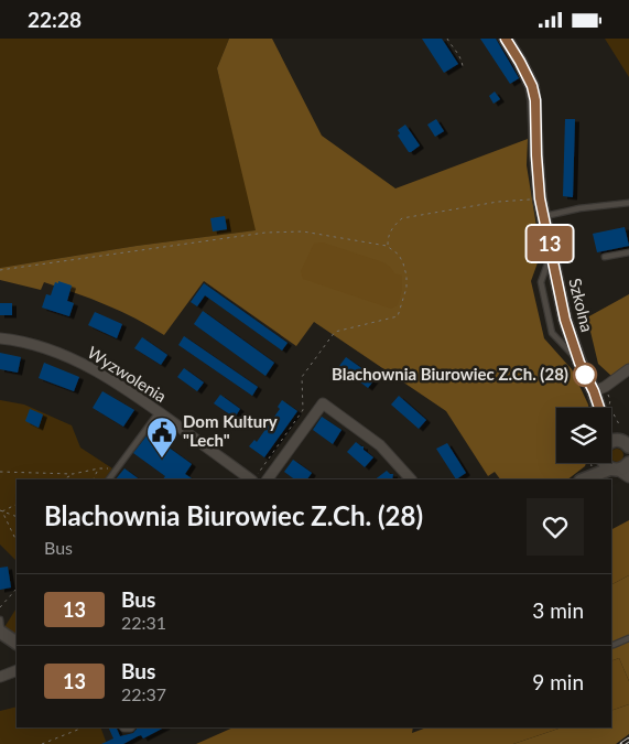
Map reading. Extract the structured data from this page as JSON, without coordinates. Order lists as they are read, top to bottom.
{
  "streets": {
    "street": ["Szkolna", "Wyzwolenia"]
  },
  "places": {
    "other": ["Blachownia Biurowiec Z.Ch. (28)"],
    "public building": ["Dom Kultury \"Lech\""]
  },
  "lines": ["bus line 13"],
  "page": {
    "status": "22:28",
    "on_map": "13",
    "heading": ["Blachownia Biurowiec Z.Ch. (28)", "Bus"],
    "list": [
      {
        "mark": "13",
        "name": "Bus",
        "note": "22:31",
        "value": "3 min"
      },
      {
        "mark": "13",
        "name": "Bus",
        "note": "22:37",
        "value": "9 min"
      }
    ]
  }
}
